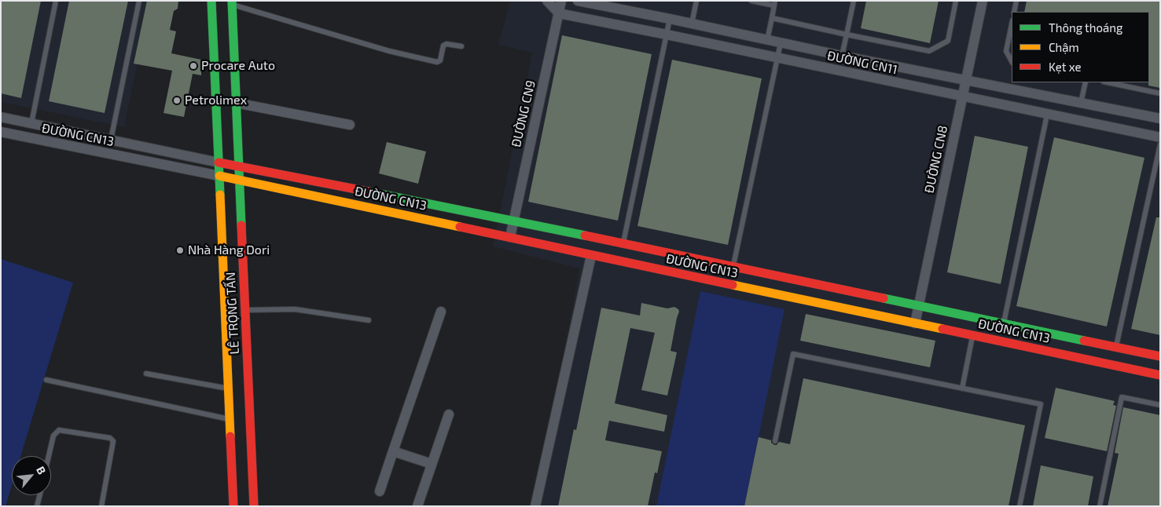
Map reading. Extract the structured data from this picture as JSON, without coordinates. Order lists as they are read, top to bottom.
{
  "streets": {
    "street": [
      "ĐƯỜNG CN11",
      "ĐƯỜNG CN9",
      "ĐƯỜNG CN13",
      "ĐƯỜNG CN8",
      "LÊ TRỌNG TẤN"
    ]
  },
  "crossings": [
    ["ĐƯỜNG CN11", "ĐƯỜNG CN9"],
    ["ĐƯỜNG CN11", "ĐƯỜNG CN8"],
    ["ĐƯỜNG CN9", "ĐƯỜNG CN13"],
    ["ĐƯỜNG CN13", "ĐƯỜNG CN8"],
    ["ĐƯỜNG CN13", "LÊ TRỌNG TẤN"]
  ],
  "places": ["Procare Auto", "Petrolimex", "Nhà Hàng Dori"],
  "legend": ["Thông thoáng", "Chậm", "Kẹt xe"],
  "north": "top right"
}
